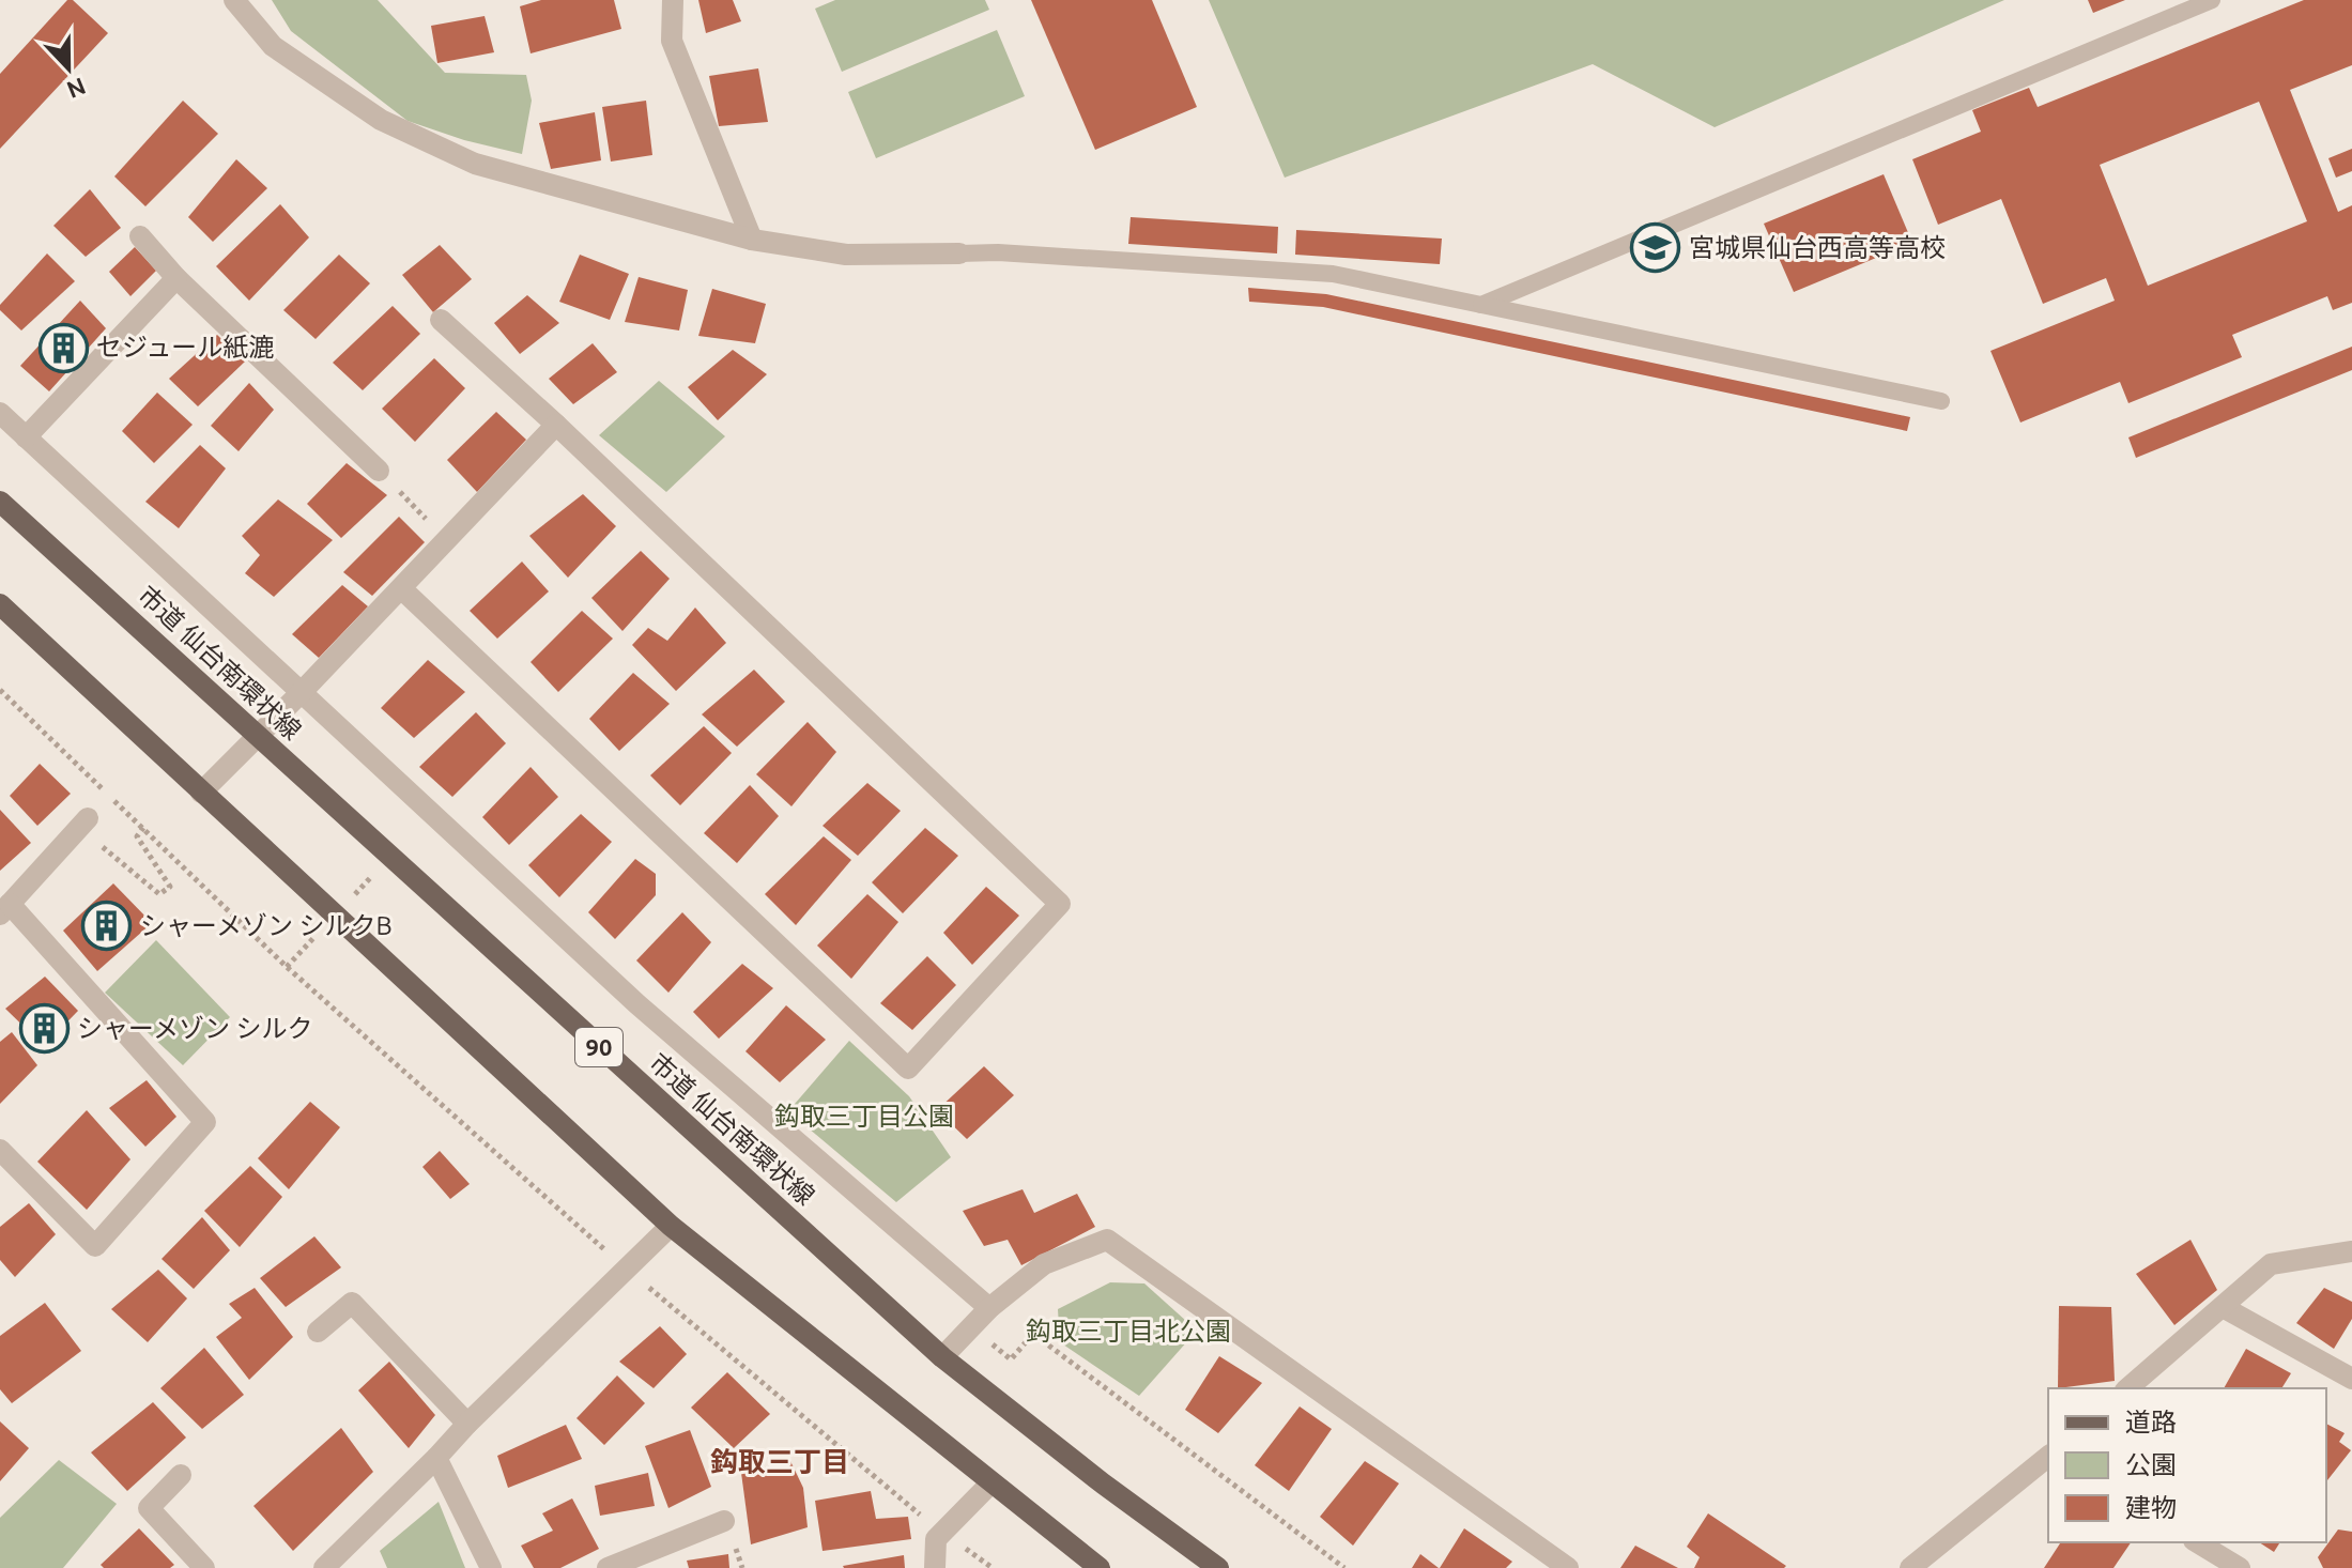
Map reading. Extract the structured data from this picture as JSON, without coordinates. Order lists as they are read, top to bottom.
{
  "streets": {
    "main road": ["市道 仙台南環状線", "90"]
  },
  "districts": ["鈎取三丁目"],
  "parks": ["鈎取三丁目公園", "鈎取三丁目北公園"],
  "places": {
    "school or university": ["宮城県仙台西高等高校"],
    "building": ["セジュール紙漉", "シャーメゾン シルクB", "シャーメゾン シルク"]
  },
  "legend": ["道路", "公園", "建物"],
  "north": "bottom"
}
